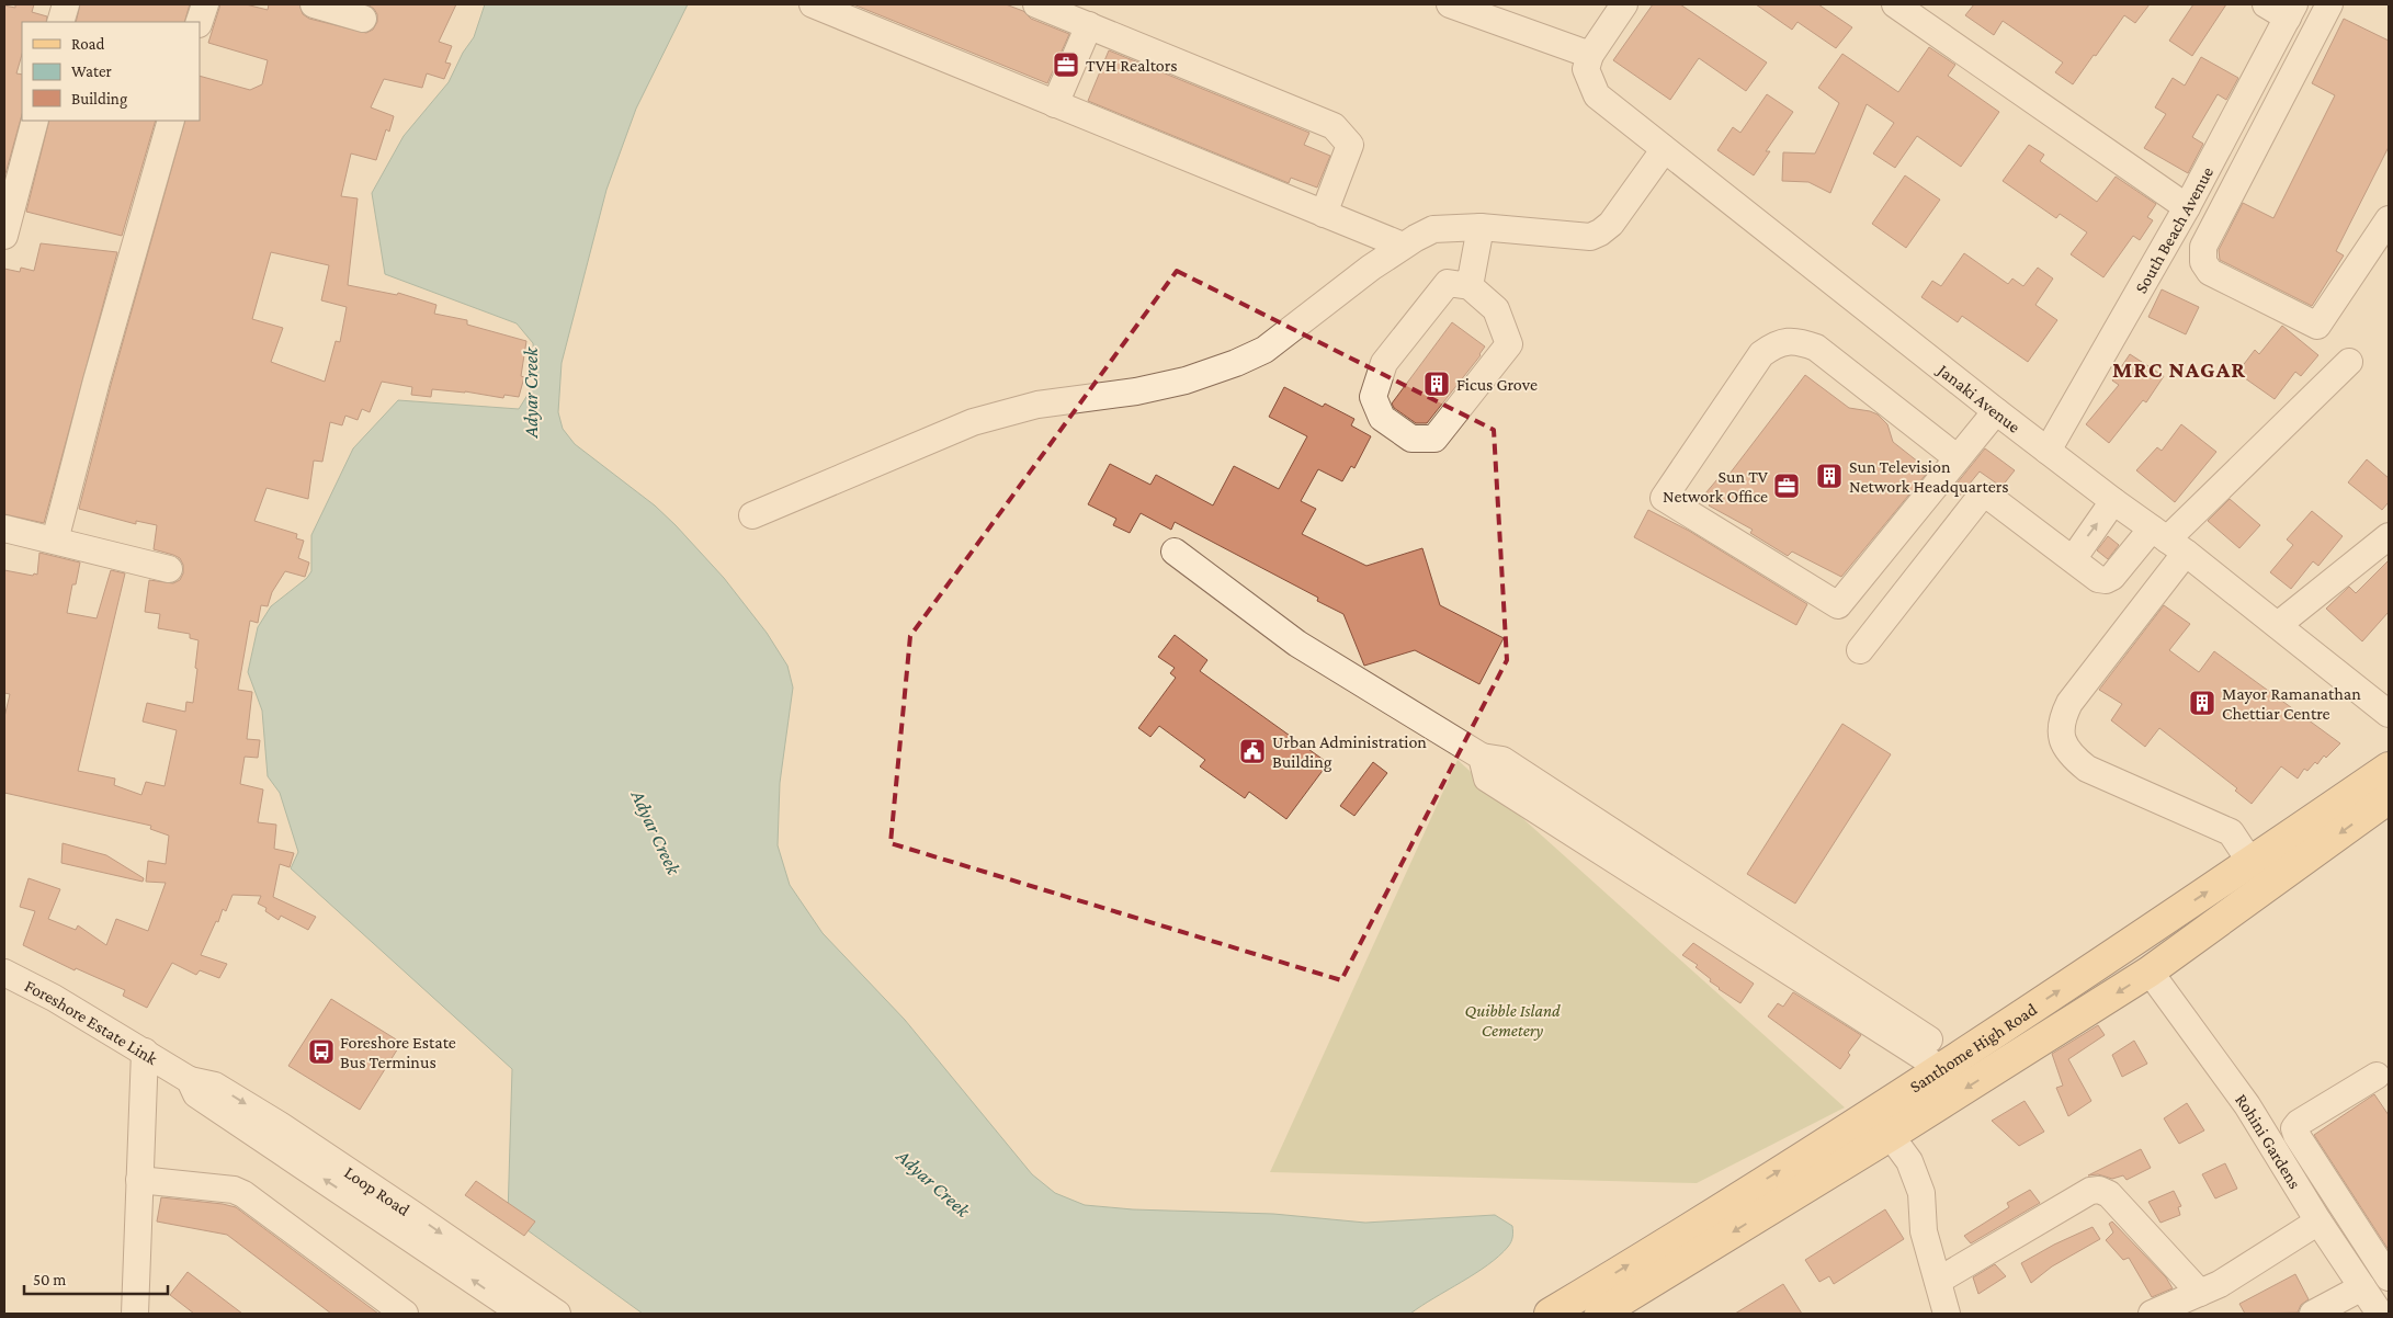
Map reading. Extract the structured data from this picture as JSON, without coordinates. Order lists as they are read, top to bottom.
{
  "streets": {
    "main road": ["Santhome High Road"],
    "street": [
      "South Beach Avenue",
      "Janaki Avenue",
      "Foreshore Estate Link",
      "Rohini Gardens",
      "Loop Road"
    ]
  },
  "crossings": [
    ["South Beach Avenue", "Janaki Avenue"],
    ["Foreshore Estate Link", "Loop Road"],
    ["Santhome High Road", "Rohini Gardens"]
  ],
  "districts": ["MRC NAGAR"],
  "water": ["Adyar Creek"],
  "parks": ["Quibble Island Cemetery"],
  "places": {
    "office": ["TVH Realtors", "Sun TV Network Office"],
    "building": ["Ficus Grove", "Sun Television Network Headquarters", "Mayor Ramanathan Chettiar Centre"],
    "public building": ["Urban Administration Building"],
    "bus stop": ["Foreshore Estate Bus Terminus"]
  },
  "legend": ["Road", "Water", "Building"],
  "scale_bar": "50 m"
}
